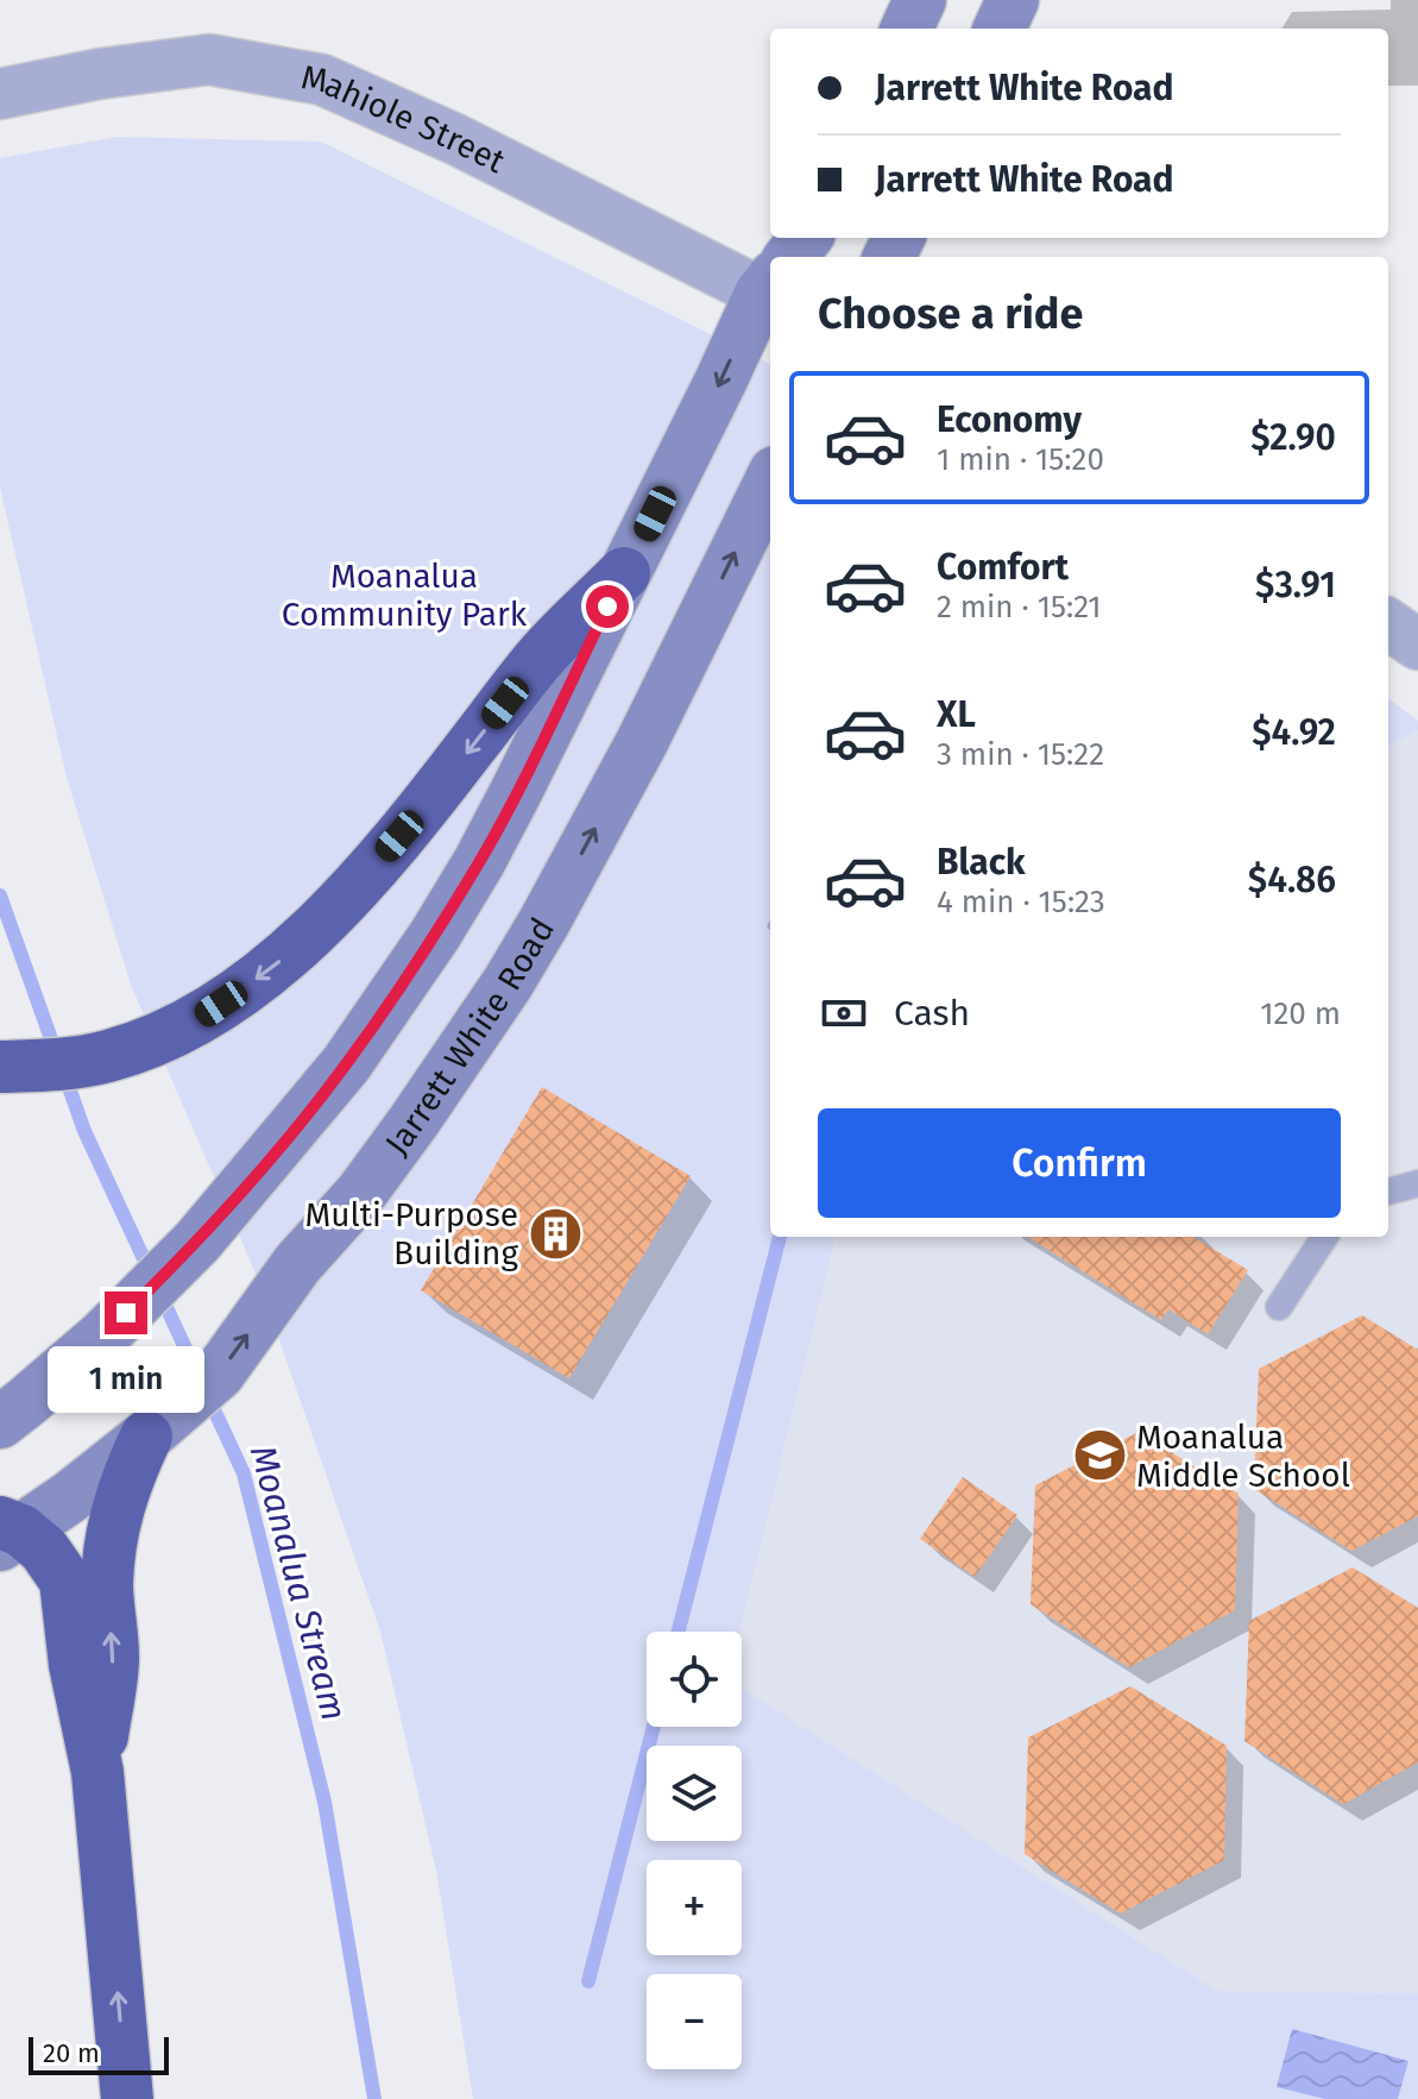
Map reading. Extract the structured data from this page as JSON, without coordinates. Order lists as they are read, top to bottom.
{
  "streets": {
    "street": ["Mahiole Street", "Jarrett White Road"]
  },
  "water": ["Moanalua Stream"],
  "parks": ["Moanalua Community Park"],
  "places": {
    "building": ["Multi-Purpose Building"],
    "school or university": ["Moanalua Middle School"]
  },
  "scale_bar": "20 m",
  "page": {
    "banner": ["Jarrett White Road", "Jarrett White Road"],
    "heading": "Choose a ride",
    "list": [
      {
        "name": "Economy",
        "note": "1 min · 15:20",
        "value": "$2.90"
      },
      {
        "name": "Comfort",
        "note": "2 min · 15:21",
        "value": "$3.91"
      },
      {
        "name": "XL",
        "note": "3 min · 15:22",
        "value": "$4.92"
      },
      {
        "name": "Black",
        "note": "4 min · 15:23",
        "value": "$4.86"
      }
    ],
    "pay": ["Cash", "120 m"],
    "buttons": "Confirm",
    "bubble": "1 min",
    "map_buttons": ["+", "−"],
    "scale": "20 m"
  }
}
